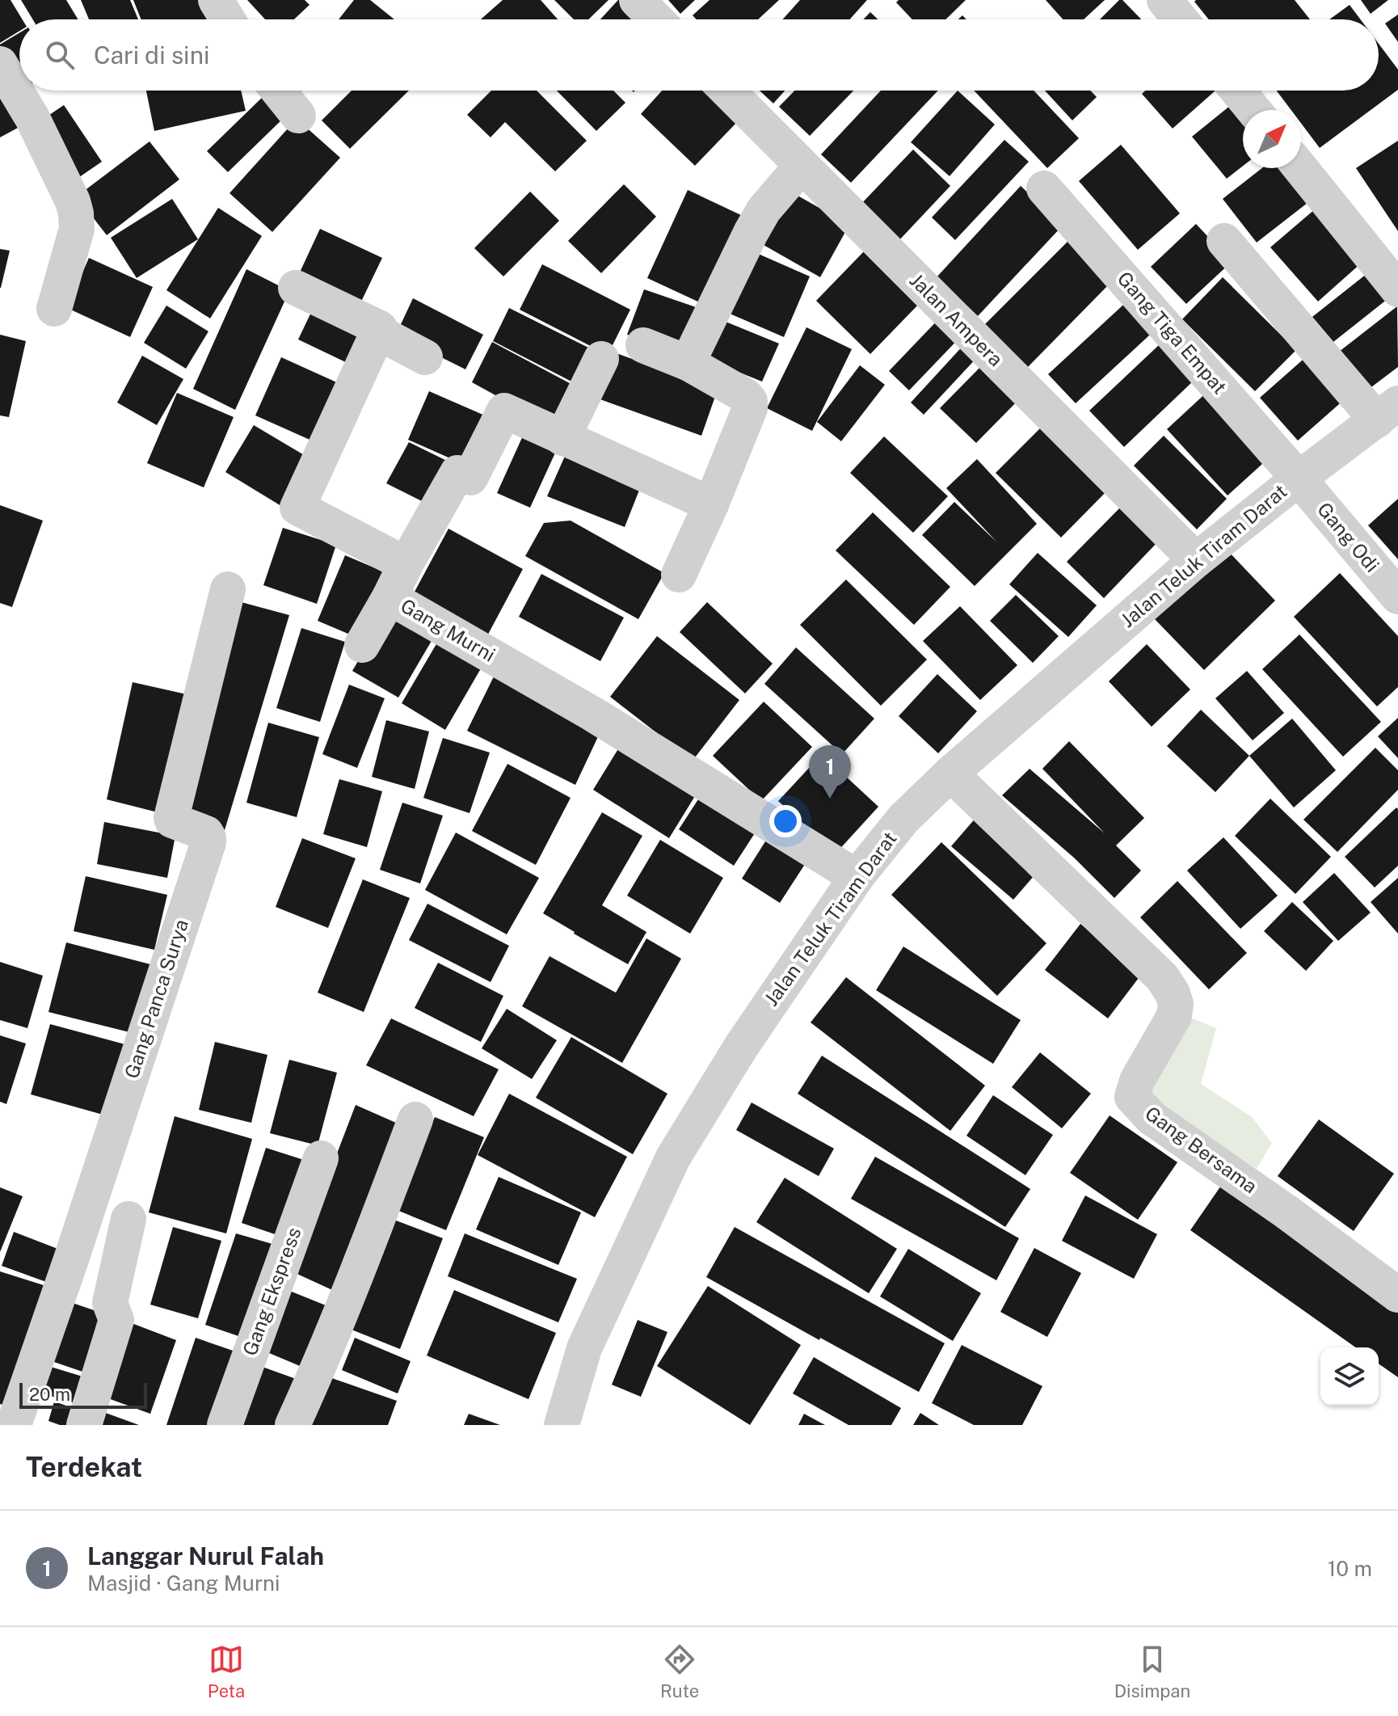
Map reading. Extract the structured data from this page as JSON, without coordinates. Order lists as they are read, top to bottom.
{
  "streets": {
    "street": [
      "Jalan Ampera",
      "Gang Tiga Empat",
      "Gang Odi",
      "Jalan Teluk Tiram Darat",
      "Gang Murni",
      "Gang Panca Surya",
      "Gang Bersama",
      "Gang Ekspress"
    ]
  },
  "crossings": [
    ["Jalan Ampera", "Jalan Teluk Tiram Darat"],
    ["Gang Tiga Empat", "Gang Odi"],
    ["Gang Tiga Empat", "Jalan Teluk Tiram Darat"],
    ["Gang Odi", "Jalan Teluk Tiram Darat"],
    ["Jalan Teluk Tiram Darat", "Gang Murni"],
    ["Jalan Teluk Tiram Darat", "Gang Bersama"]
  ],
  "scale_bar": "20 m",
  "north": "top right",
  "page": {
    "search": "Cari di sini",
    "pins": "1",
    "scale": "20 m",
    "heading": "Terdekat",
    "list": [
      {
        "mark": "1",
        "name": "Langgar Nurul Falah",
        "note": "Masjid · Gang Murni",
        "value": "10 m"
      }
    ],
    "nav": ["Peta", "Rute", "Disimpan"]
  }
}
